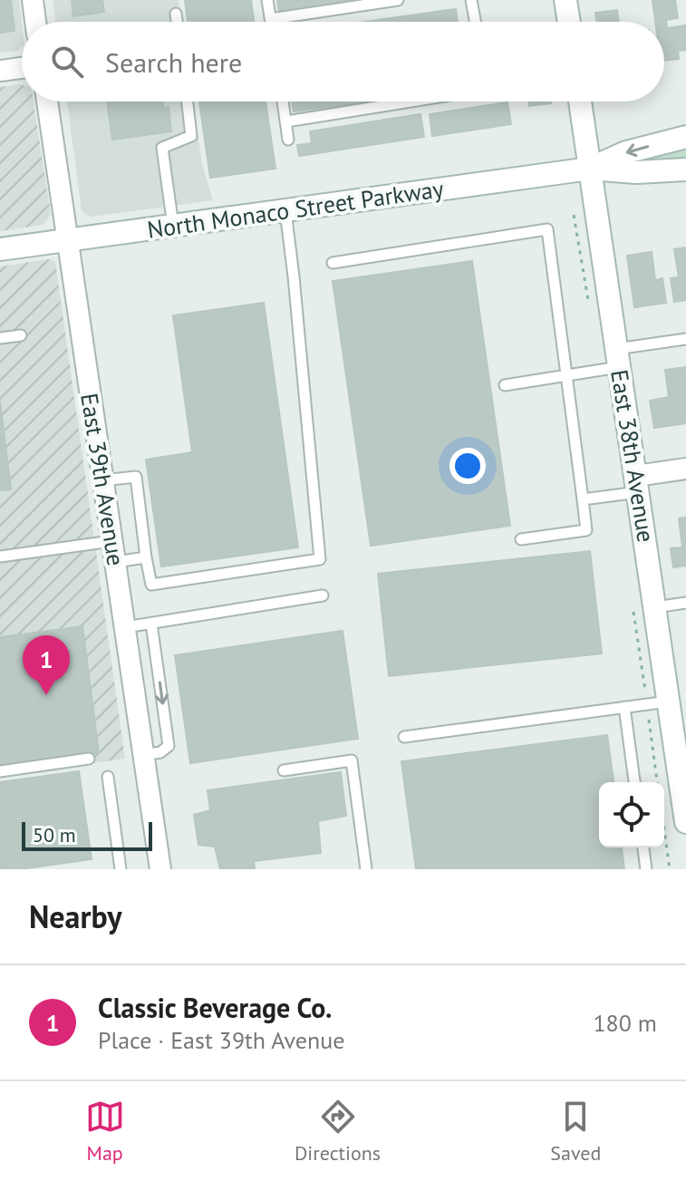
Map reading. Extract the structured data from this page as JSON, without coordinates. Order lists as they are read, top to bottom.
{
  "streets": {
    "street": ["North Monaco Street Parkway", "East 38th Avenue", "East 39th Avenue"]
  },
  "crossings": [
    ["North Monaco Street Parkway", "East 38th Avenue"],
    ["North Monaco Street Parkway", "East 39th Avenue"]
  ],
  "scale_bar": "50 m",
  "page": {
    "search": "Search here",
    "pins": "1",
    "scale": "50 m",
    "heading": "Nearby",
    "list": [
      {
        "mark": "1",
        "name": "Classic Beverage Co.",
        "note": "Place · East 39th Avenue",
        "value": "180 m"
      }
    ],
    "nav": ["Map", "Directions", "Saved"]
  }
}
